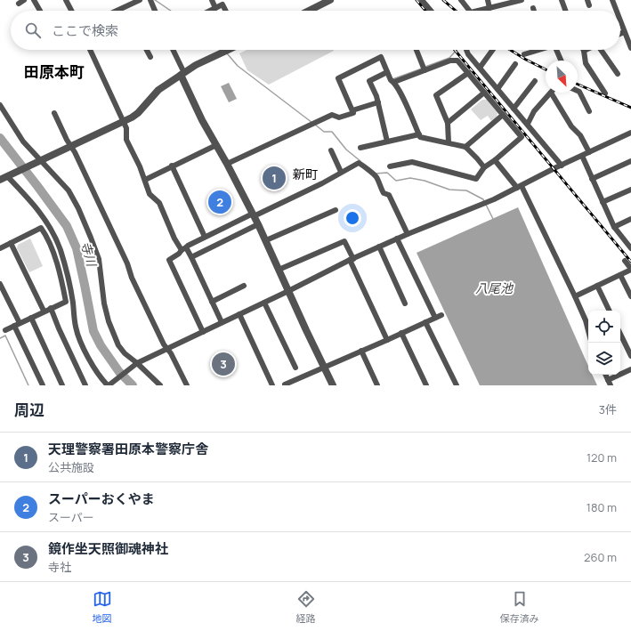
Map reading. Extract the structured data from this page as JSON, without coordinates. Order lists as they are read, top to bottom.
{
  "districts": ["田原本町", "新町"],
  "water": ["寺川", "八尾池"],
  "north": "bottom right",
  "page": {
    "search": "ここで検索",
    "pins": ["1", "2", "3"],
    "heading": ["周辺", "3件"],
    "list": [
      {
        "mark": "1",
        "name": "天理警察署田原本警察庁舎",
        "note": "公共施設",
        "value": "120 m"
      },
      {
        "mark": "2",
        "name": "スーパーおくやま",
        "note": "スーパー",
        "value": "180 m"
      },
      {
        "mark": "3",
        "name": "鏡作坐天照御魂神社",
        "note": "寺社",
        "value": "260 m"
      }
    ],
    "nav": ["地図", "経路", "保存済み"]
  }
}
